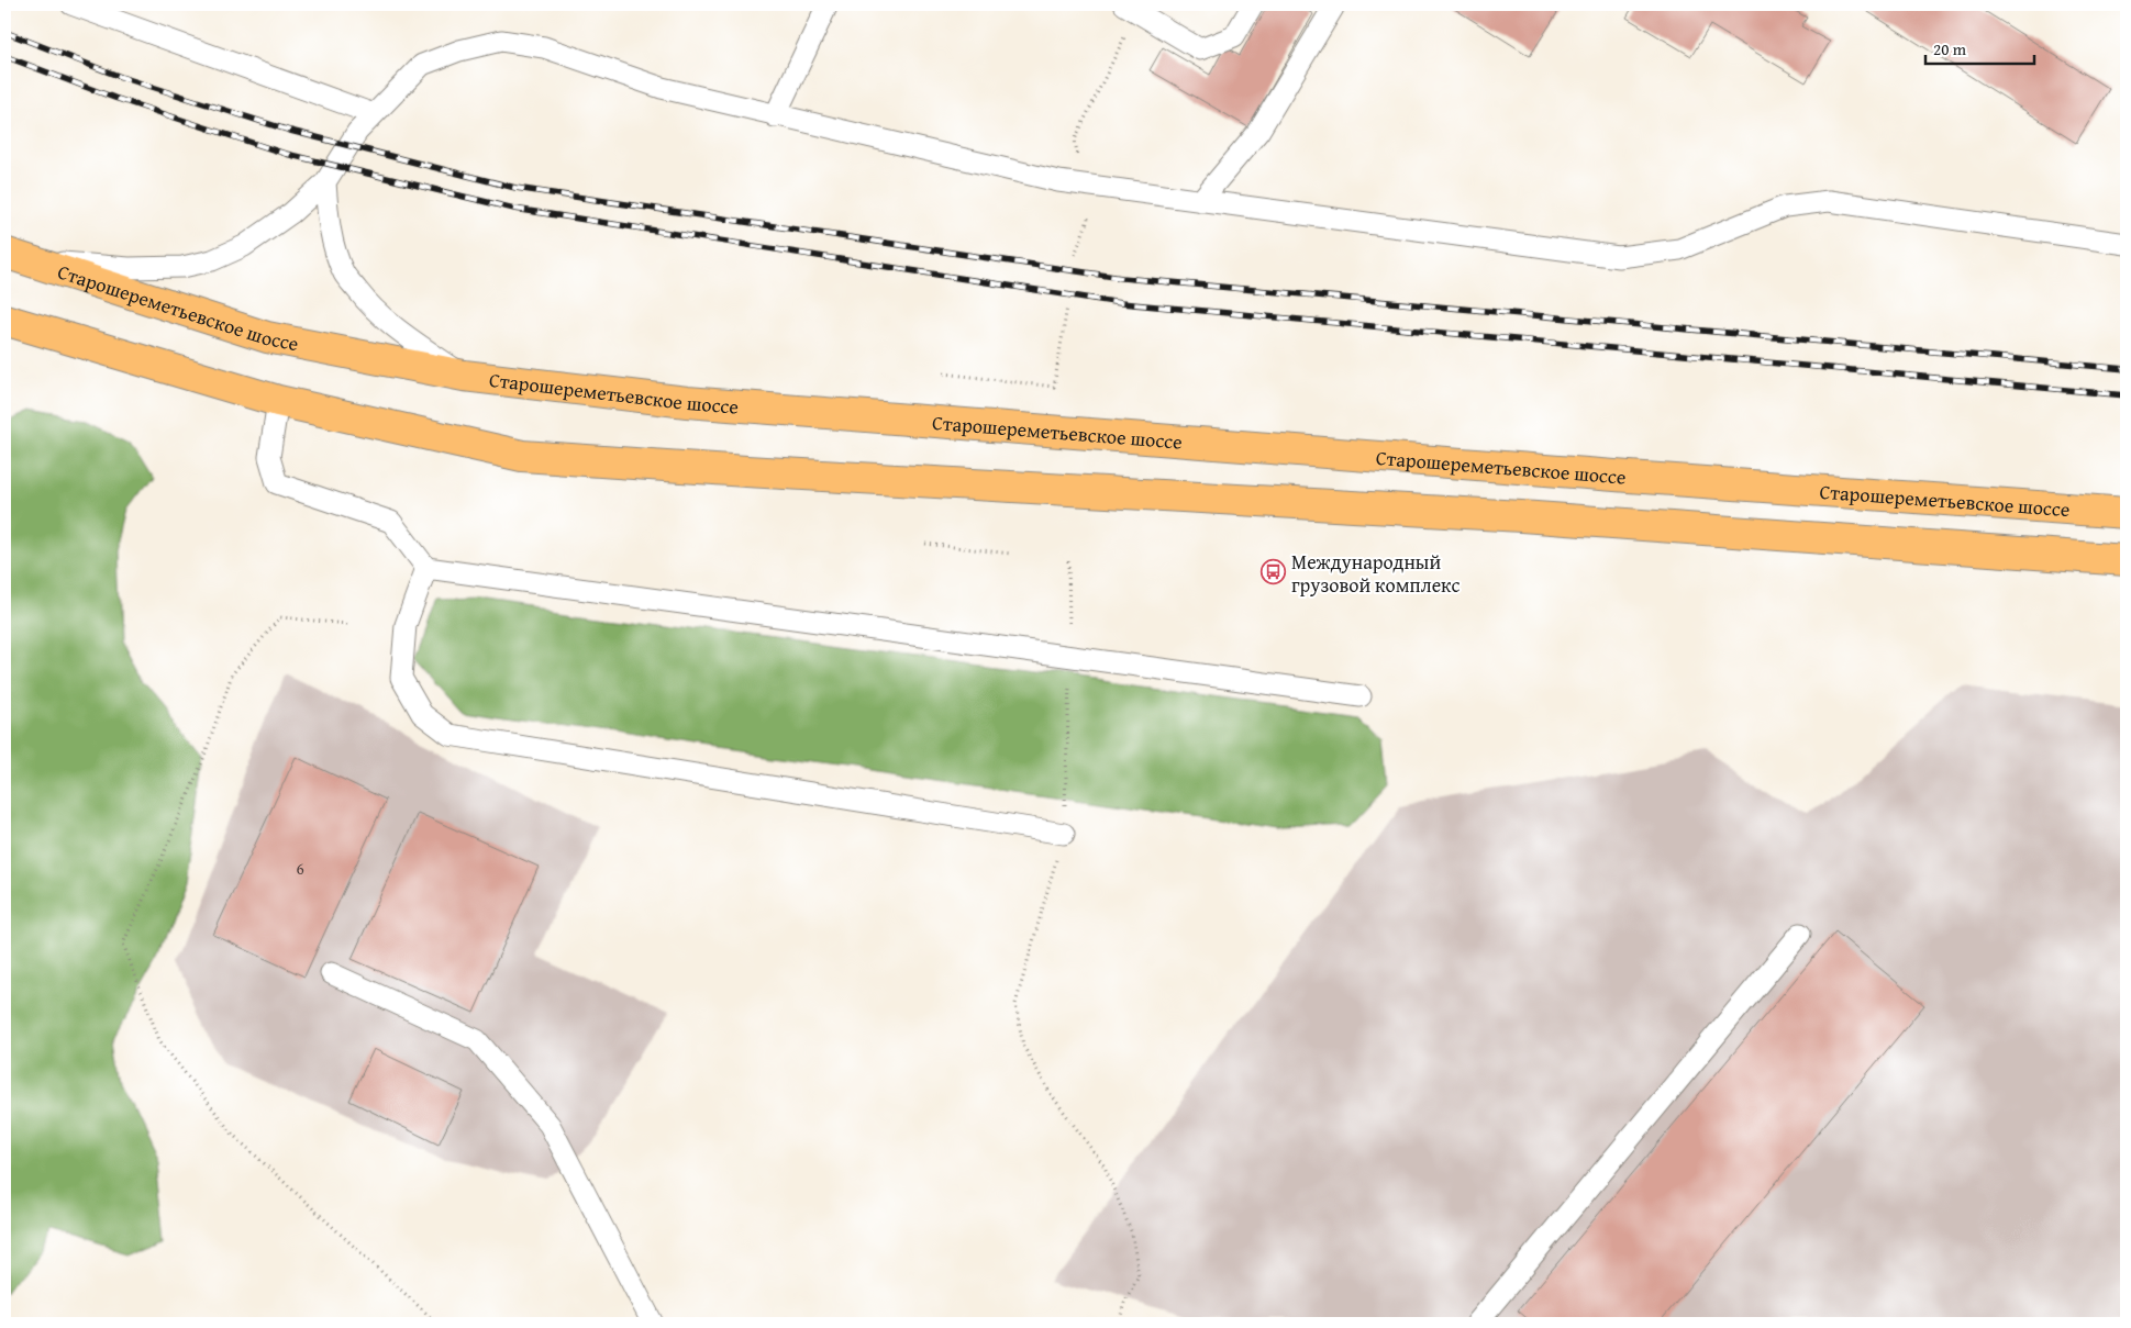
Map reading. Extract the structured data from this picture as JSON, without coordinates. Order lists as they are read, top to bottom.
{
  "streets": {
    "main road": ["Старошереметьевское шоссе"]
  },
  "places": {
    "bus stop": ["Международный грузовой комплекс"]
  },
  "house_numbers": ["6"],
  "scale_bar": "20 m"
}
